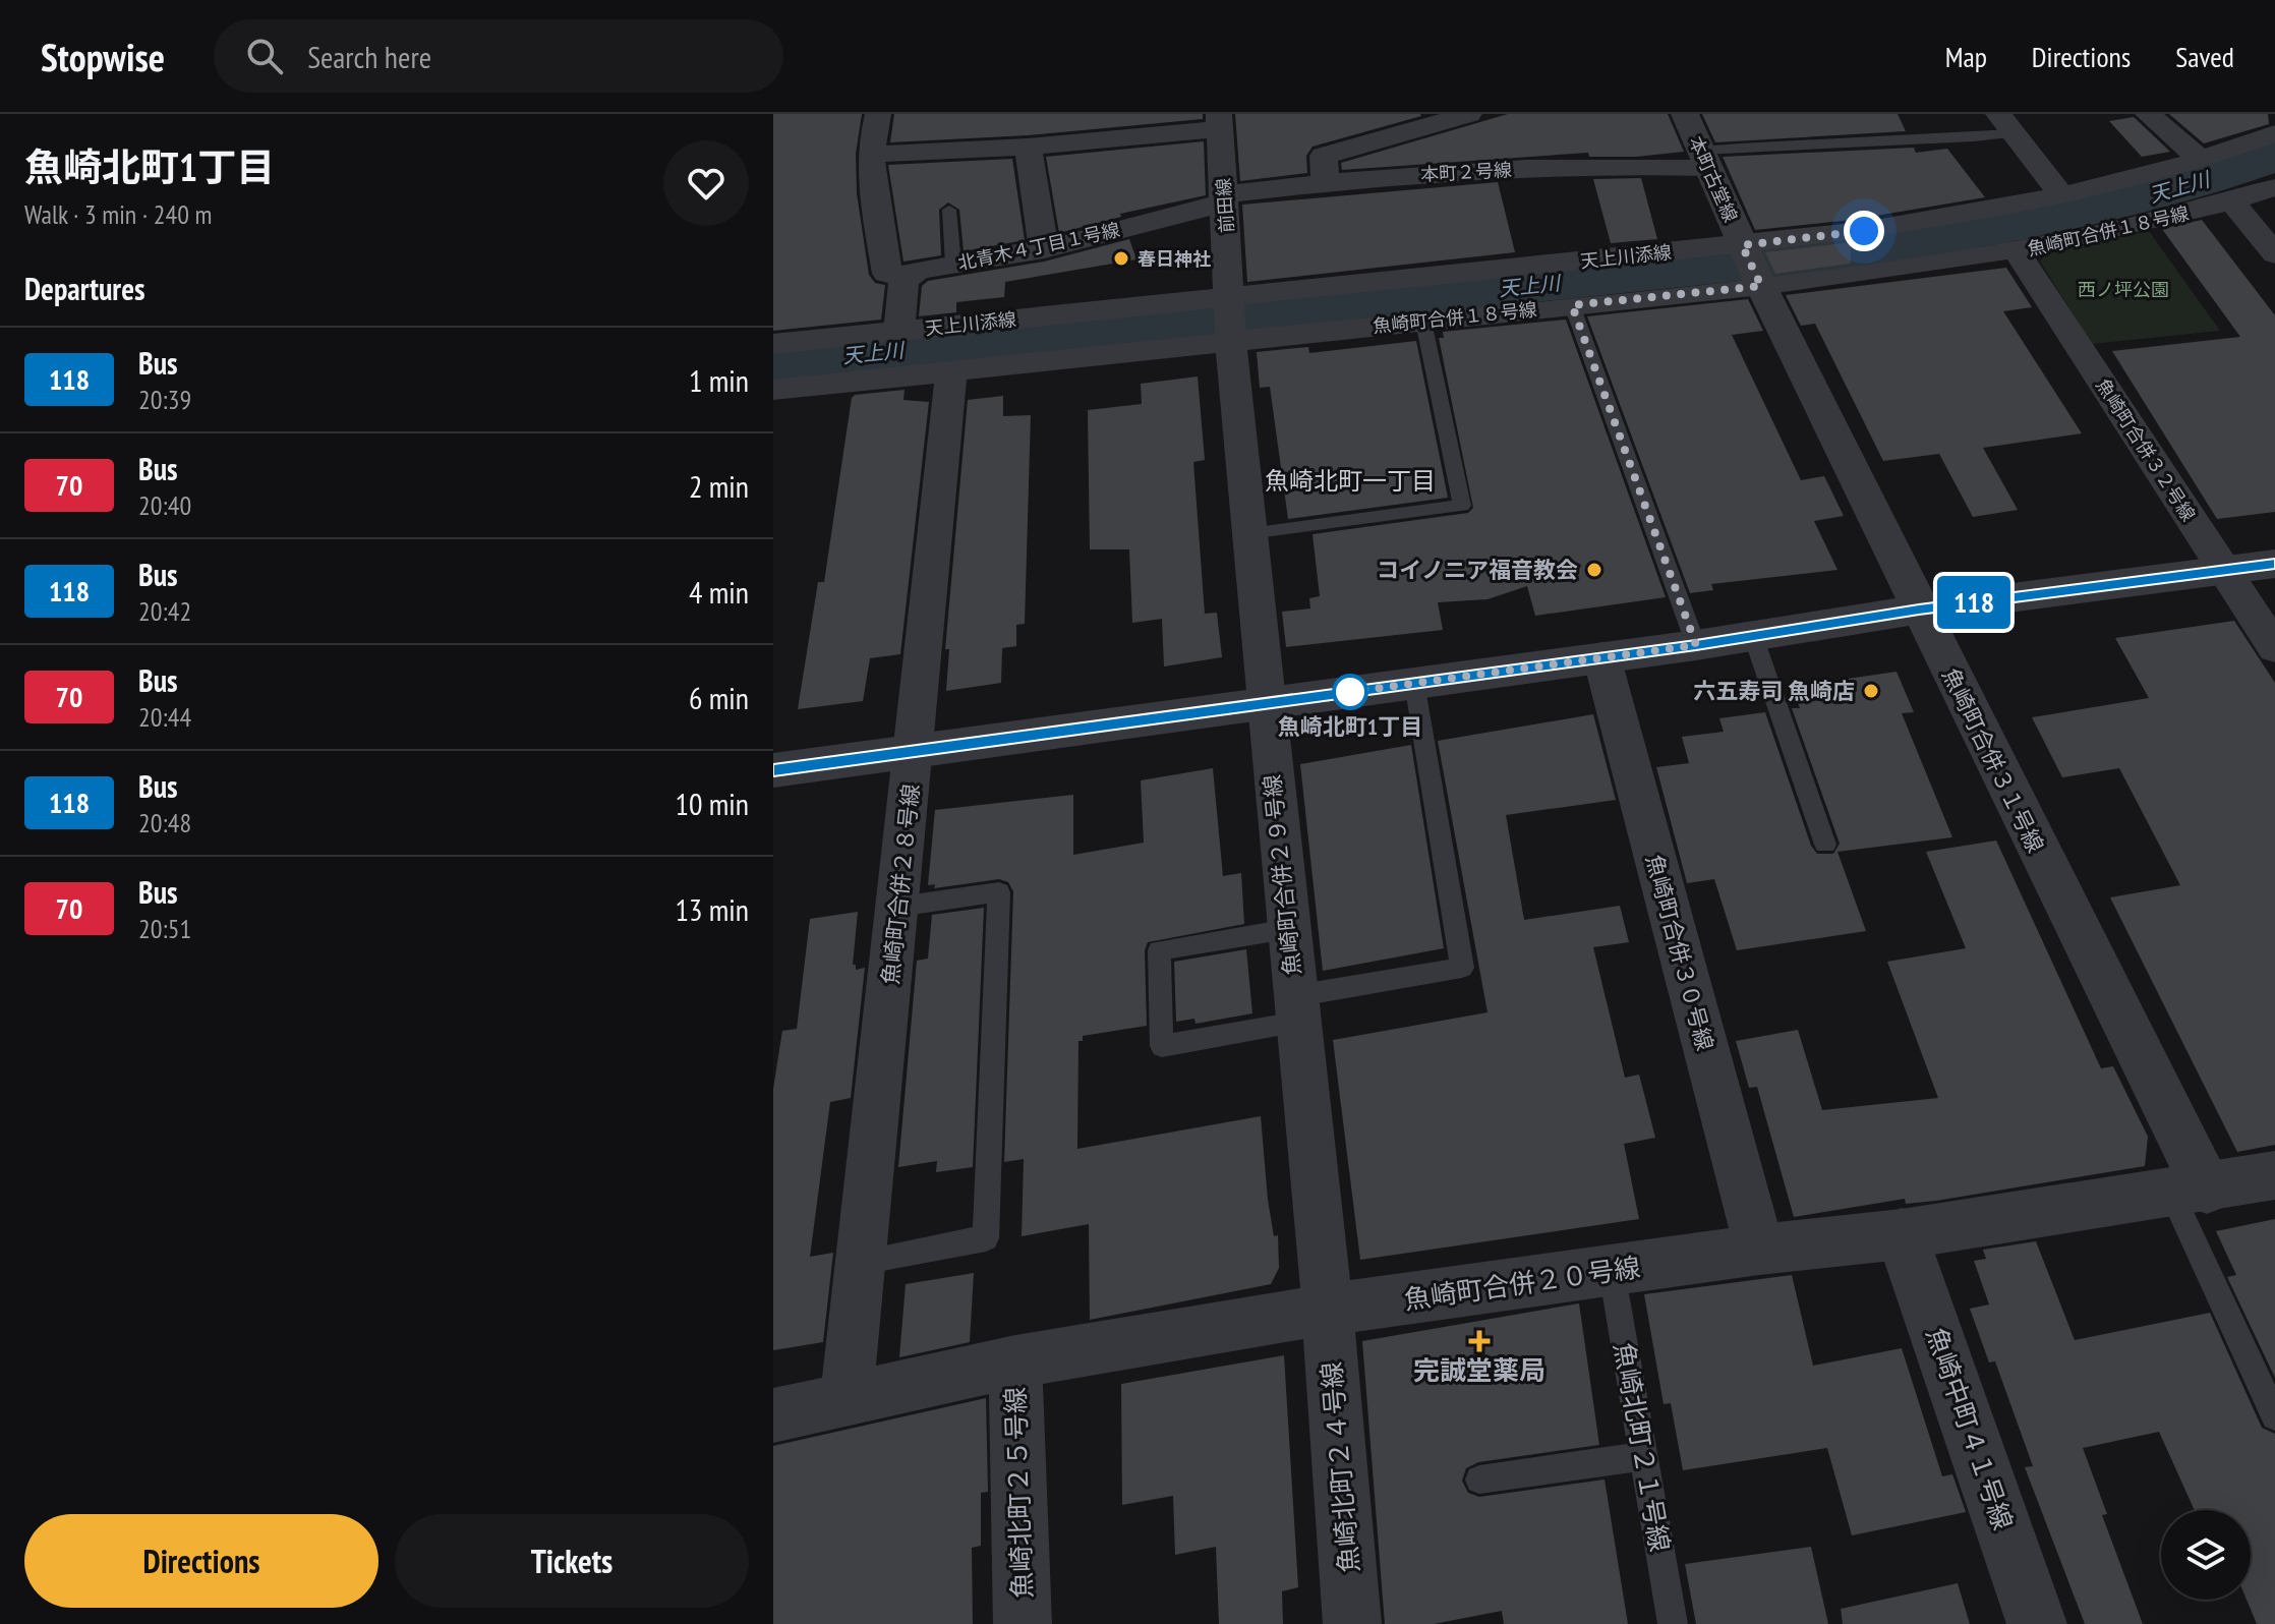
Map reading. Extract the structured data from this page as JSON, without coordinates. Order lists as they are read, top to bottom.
{
  "streets": {
    "street": [
      "本町２号線",
      "本町古堂線",
      "前田線",
      "魚崎町合併１８号線",
      "北青木４丁目１号線",
      "天上川添線",
      "魚崎町合併３２号線",
      "魚崎町合併３１号線",
      "魚崎町合併２９号線",
      "魚崎町合併２８号線",
      "魚崎町合併３０号線",
      "魚崎町合併２０号線",
      "魚崎中町４１号線",
      "魚崎北町２４号線",
      "魚崎北町２５号線"
    ],
    "lane": ["魚崎北町２１号線"]
  },
  "crossings": [
    ["本町２号線", "本町古堂線"],
    ["本町２号線", "前田線"],
    ["本町２号線", "北青木４丁目１号線"],
    ["本町古堂線", "魚崎町合併１８号線"],
    ["本町古堂線", "天上川添線"],
    ["本町古堂線", "魚崎町合併３１号線"],
    ["前田線", "魚崎町合併１８号線"],
    ["前田線", "北青木４丁目１号線"],
    ["前田線", "天上川添線"],
    ["前田線", "魚崎町合併２９号線"],
    ["魚崎町合併１８号線", "天上川添線"],
    ["魚崎町合併１８号線", "魚崎町合併３２号線"],
    ["魚崎町合併１８号線", "魚崎町合併３１号線"],
    ["魚崎町合併１８号線", "魚崎町合併２９号線"],
    ["魚崎町合併１８号線", "魚崎町合併２８号線"],
    ["天上川添線", "魚崎町合併３１号線"],
    ["魚崎町合併３１号線", "魚崎町合併２０号線"],
    ["魚崎町合併２９号線", "魚崎町合併２０号線"],
    ["魚崎町合併２９号線", "魚崎北町２４号線"],
    ["魚崎町合併２８号線", "魚崎町合併２０号線"],
    ["魚崎町合併３０号線", "魚崎町合併２０号線"],
    ["魚崎町合併２０号線", "魚崎中町４１号線"],
    ["魚崎町合併２０号線", "魚崎北町２１号線"],
    ["魚崎町合併２０号線", "魚崎北町２４号線"],
    ["魚崎町合併２０号線", "魚崎北町２５号線"]
  ],
  "districts": ["魚崎北町一丁目"],
  "water": ["天上川"],
  "parks": ["西ノ坪公園"],
  "places": {
    "other": [
      "春日神社",
      "コイノニア福音教会",
      "六五寿司 魚崎店",
      "魚崎北町1丁目"
    ],
    "health": ["完誠堂薬局"]
  },
  "lines": ["bus line 118"],
  "page": {
    "header": "Stopwise",
    "search": "Search here",
    "nav": ["Map", "Directions", "Saved"],
    "heading": [
      ["魚崎北町1丁目", "Walk · 3 min · 240 m"],
      "Departures"
    ],
    "on_map": "118",
    "list": [
      {
        "mark": "118",
        "name": "Bus",
        "note": "20:39",
        "value": "1 min"
      },
      {
        "mark": "70",
        "name": "Bus",
        "note": "20:40",
        "value": "2 min"
      },
      {
        "mark": "118",
        "name": "Bus",
        "note": "20:42",
        "value": "4 min"
      },
      {
        "mark": "70",
        "name": "Bus",
        "note": "20:44",
        "value": "6 min"
      },
      {
        "mark": "118",
        "name": "Bus",
        "note": "20:48",
        "value": "10 min"
      },
      {
        "mark": "70",
        "name": "Bus",
        "note": "20:51",
        "value": "13 min"
      }
    ],
    "buttons": ["Directions", "Tickets"]
  }
}
